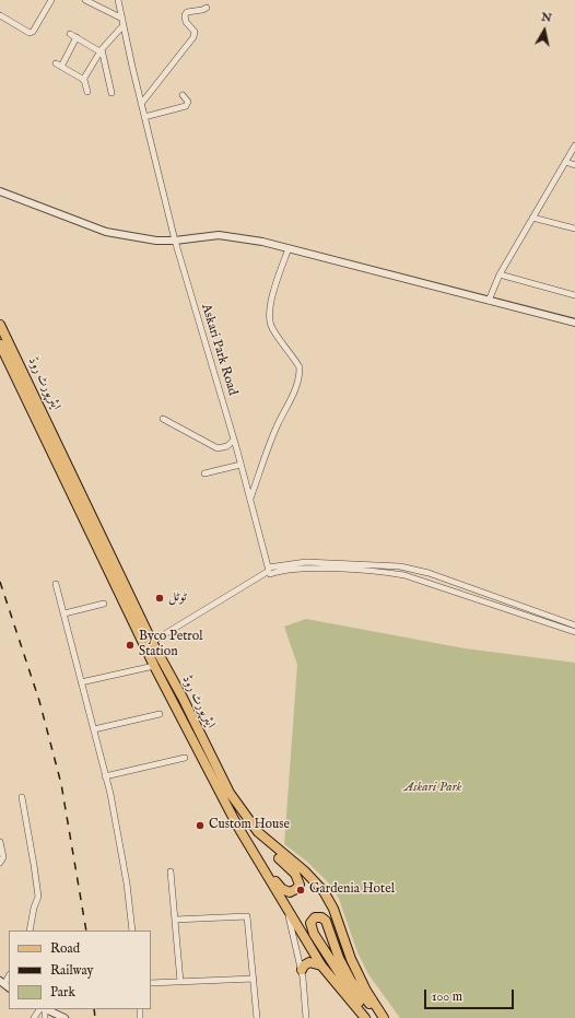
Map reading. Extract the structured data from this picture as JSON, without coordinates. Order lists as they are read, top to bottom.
{
  "streets": {
    "main road": ["ایئرپورٹ روڈ"],
    "street": ["Askari Park Road"]
  },
  "parks": ["Askari Park"],
  "places": [
    "ٹوٹل",
    "Byco Petrol Station",
    "Custom House",
    "Gardenia Hotel"
  ],
  "legend": ["Road", "Railway", "Park"],
  "scale_bar": "100 m",
  "north": "top"
}
